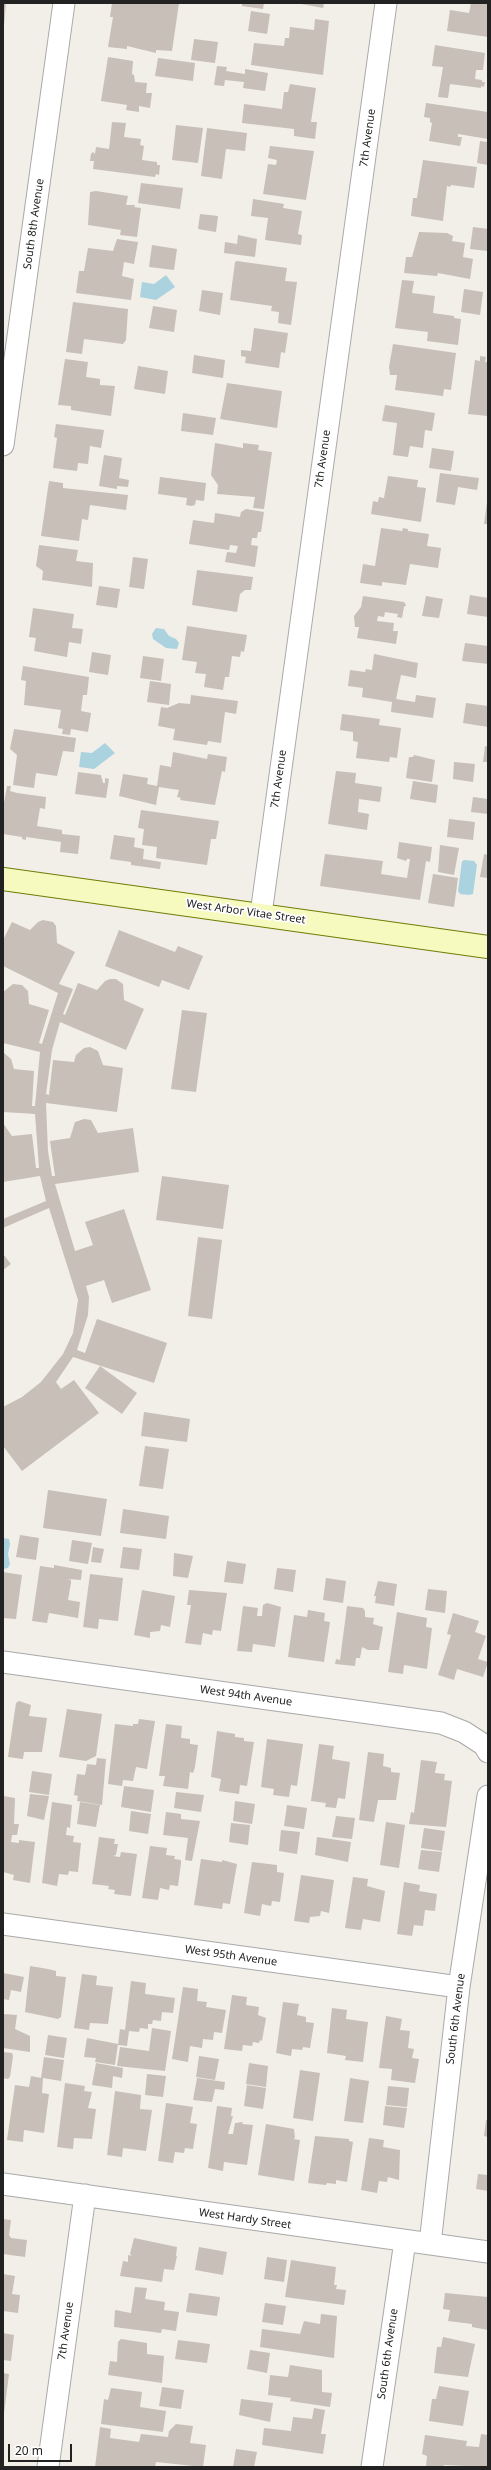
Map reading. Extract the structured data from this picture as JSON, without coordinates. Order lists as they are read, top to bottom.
{
  "streets": {
    "street": [
      "7th Avenue",
      "South 8th Avenue",
      "West Arbor Vitae Street",
      "West 94th Avenue",
      "West 95th Avenue",
      "South 6th Avenue",
      "West Hardy Street"
    ]
  },
  "crossings": [
    ["7th Avenue", "West Arbor Vitae Street"],
    ["7th Avenue", "West Hardy Street"],
    ["West 95th Avenue", "South 6th Avenue"],
    ["South 6th Avenue", "West Hardy Street"]
  ],
  "scale_bar": "20 m"
}
